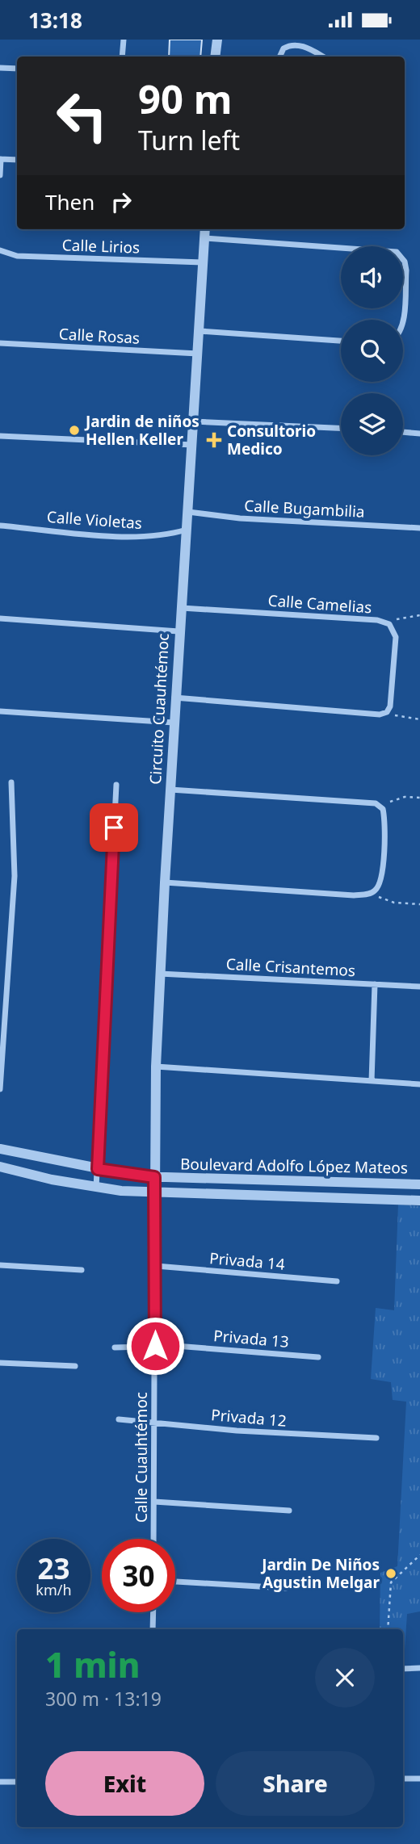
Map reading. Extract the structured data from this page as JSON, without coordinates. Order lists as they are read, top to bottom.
{
  "streets": {
    "street": [
      "Calle Lirios",
      "Calle Rosas",
      "Calle Bugambilia",
      "Calle Violetas",
      "Calle Camelias",
      "Circuito Cuauhtémoc",
      "Calle Crisantemos",
      "Boulevard Adolfo López Mateos",
      "Privada 14",
      "Privada 13",
      "Privada 12",
      "Calle Cuauhtémoc"
    ]
  },
  "crossings": [
    ["Calle Lirios", "Circuito Cuauhtémoc"],
    ["Calle Rosas", "Circuito Cuauhtémoc"],
    ["Calle Bugambilia", "Circuito Cuauhtémoc"],
    ["Calle Violetas", "Circuito Cuauhtémoc"],
    ["Calle Camelias", "Circuito Cuauhtémoc"],
    ["Circuito Cuauhtémoc", "Calle Crisantemos"],
    ["Circuito Cuauhtémoc", "Boulevard Adolfo López Mateos"],
    ["Circuito Cuauhtémoc", "Calle Cuauhtémoc"],
    ["Boulevard Adolfo López Mateos", "Calle Cuauhtémoc"],
    ["Privada 14", "Calle Cuauhtémoc"],
    ["Privada 13", "Calle Cuauhtémoc"],
    ["Privada 12", "Calle Cuauhtémoc"]
  ],
  "places": {
    "other": ["Jardin de niños Hellen Keller", "Jardin De Niños Agustin Melgar"],
    "health": ["Consultorio Medico"]
  },
  "page": {
    "status": "13:18",
    "turn": ["90 m", "Turn left"],
    "then": "Then",
    "speed": "23 km/h",
    "limit": "30",
    "heading": ["1 min", "300 m · 13:19"],
    "buttons": ["Exit", "Share"]
  }
}
